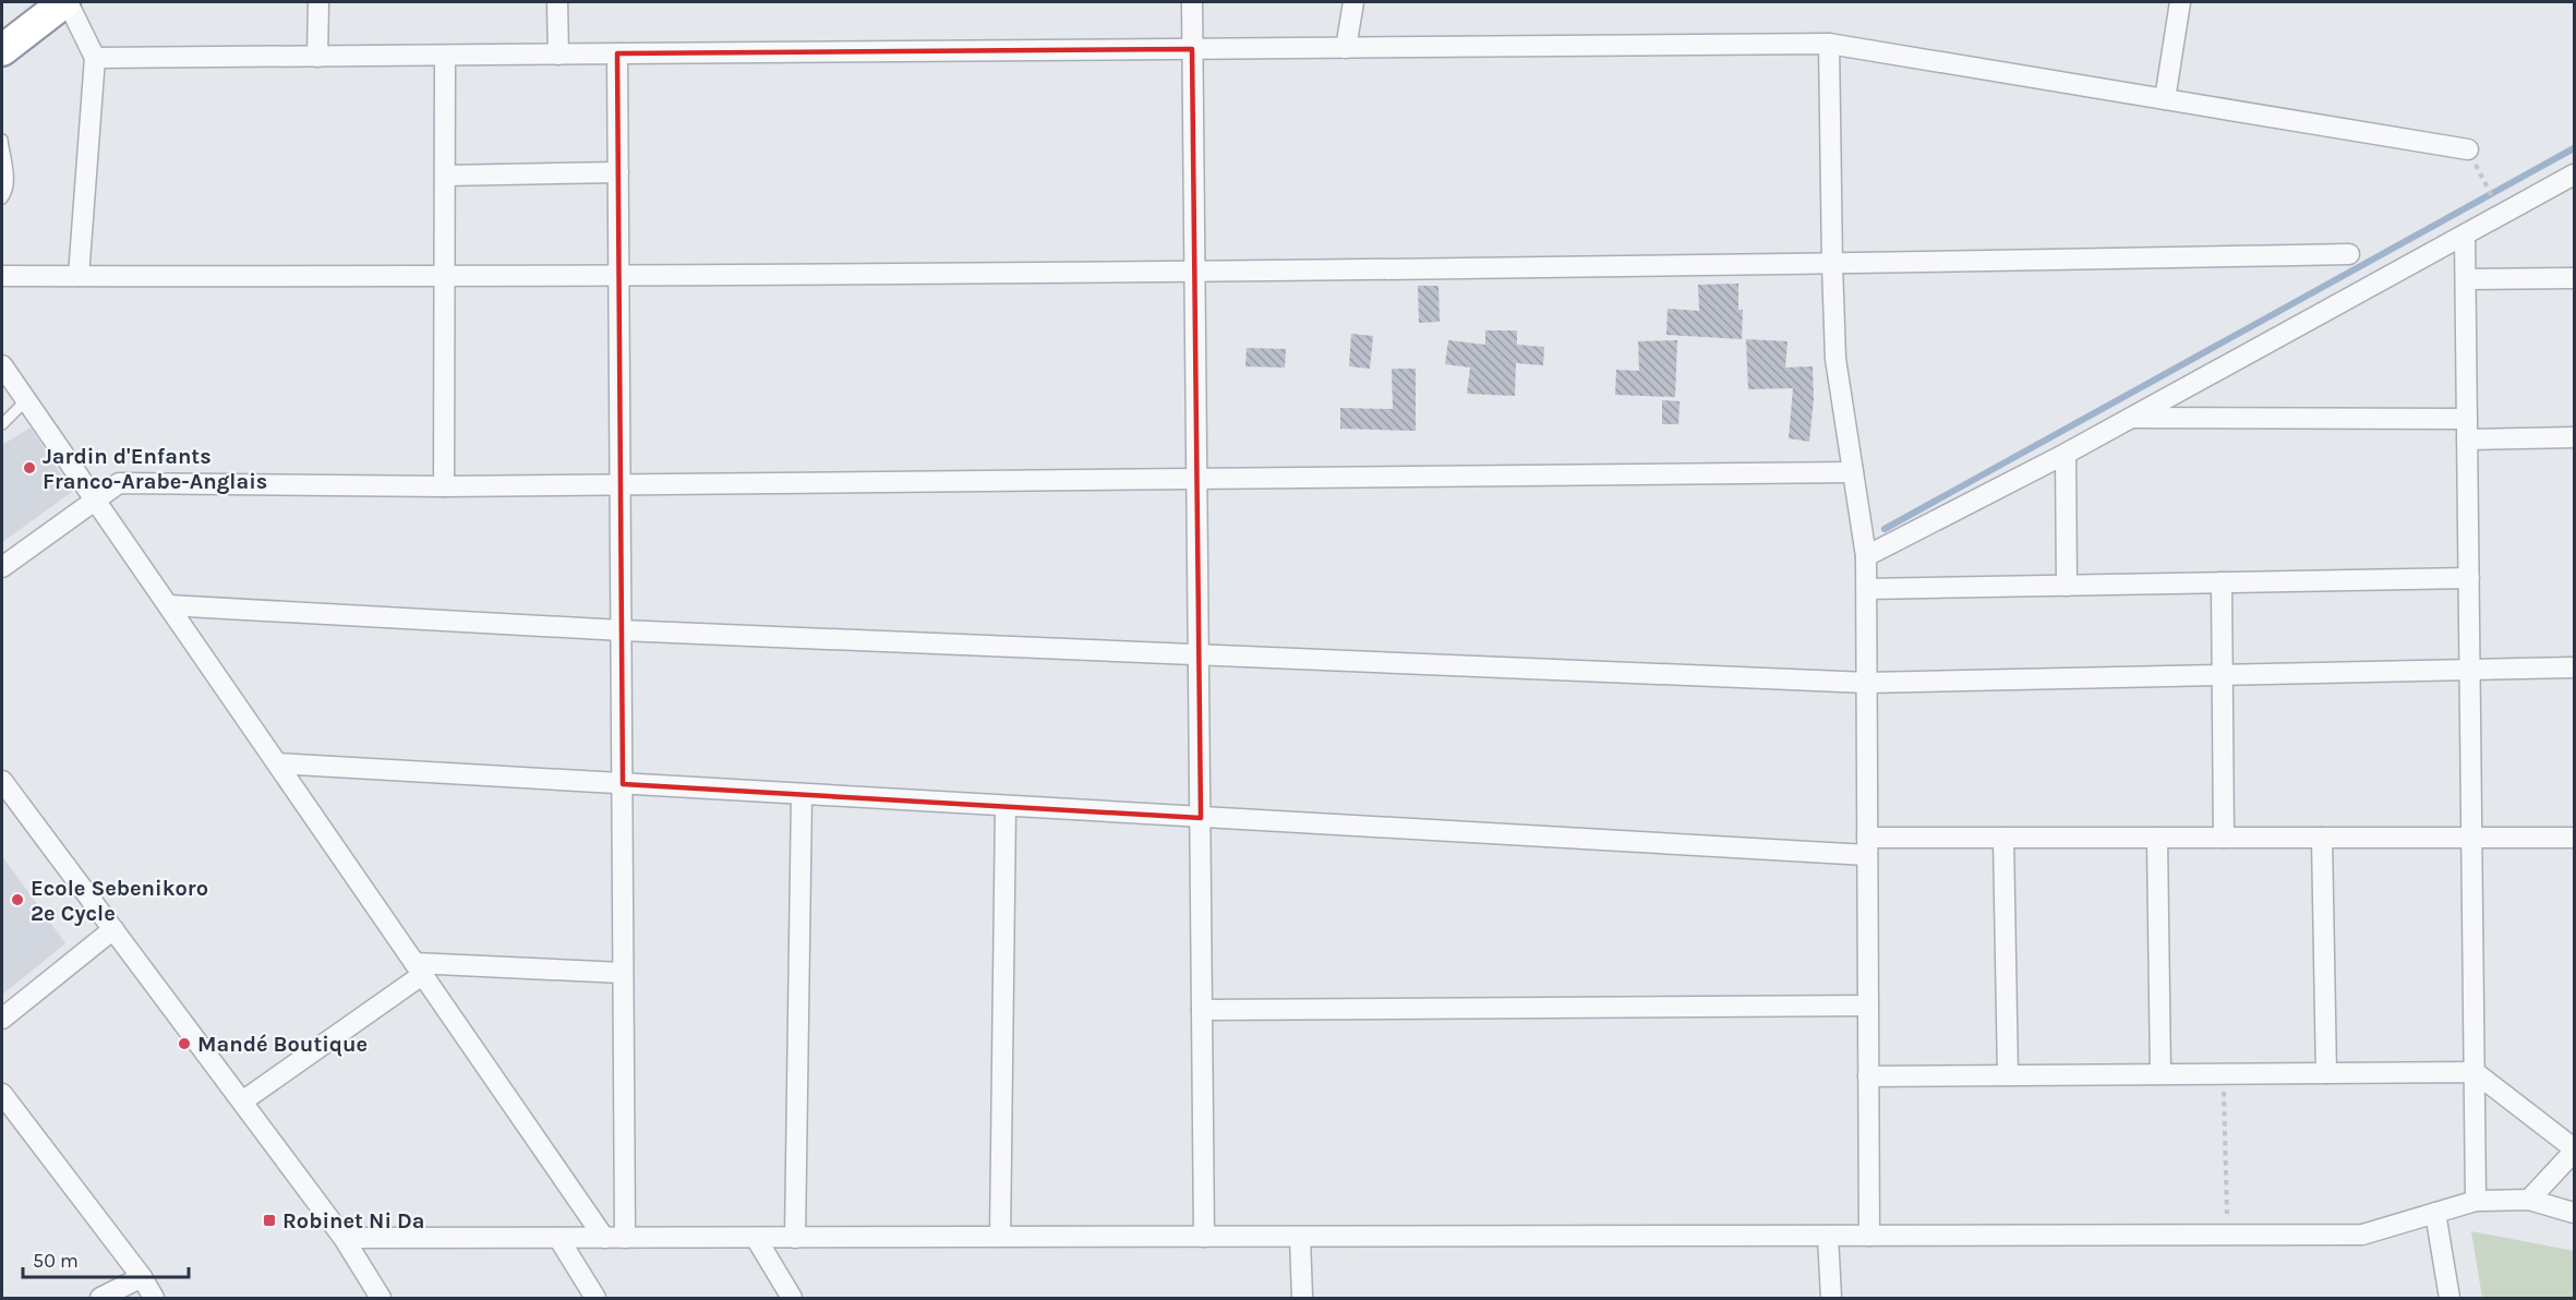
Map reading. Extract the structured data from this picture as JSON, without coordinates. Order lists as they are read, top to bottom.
{
  "places": {
    "other": ["Jardin d'Enfants Franco-Arabe-Anglais", "Ecole Sebenikoro 2e Cycle", "Mandé Boutique"],
    "transit": ["Robinet Ni Da"]
  },
  "scale_bar": "50 m"
}
